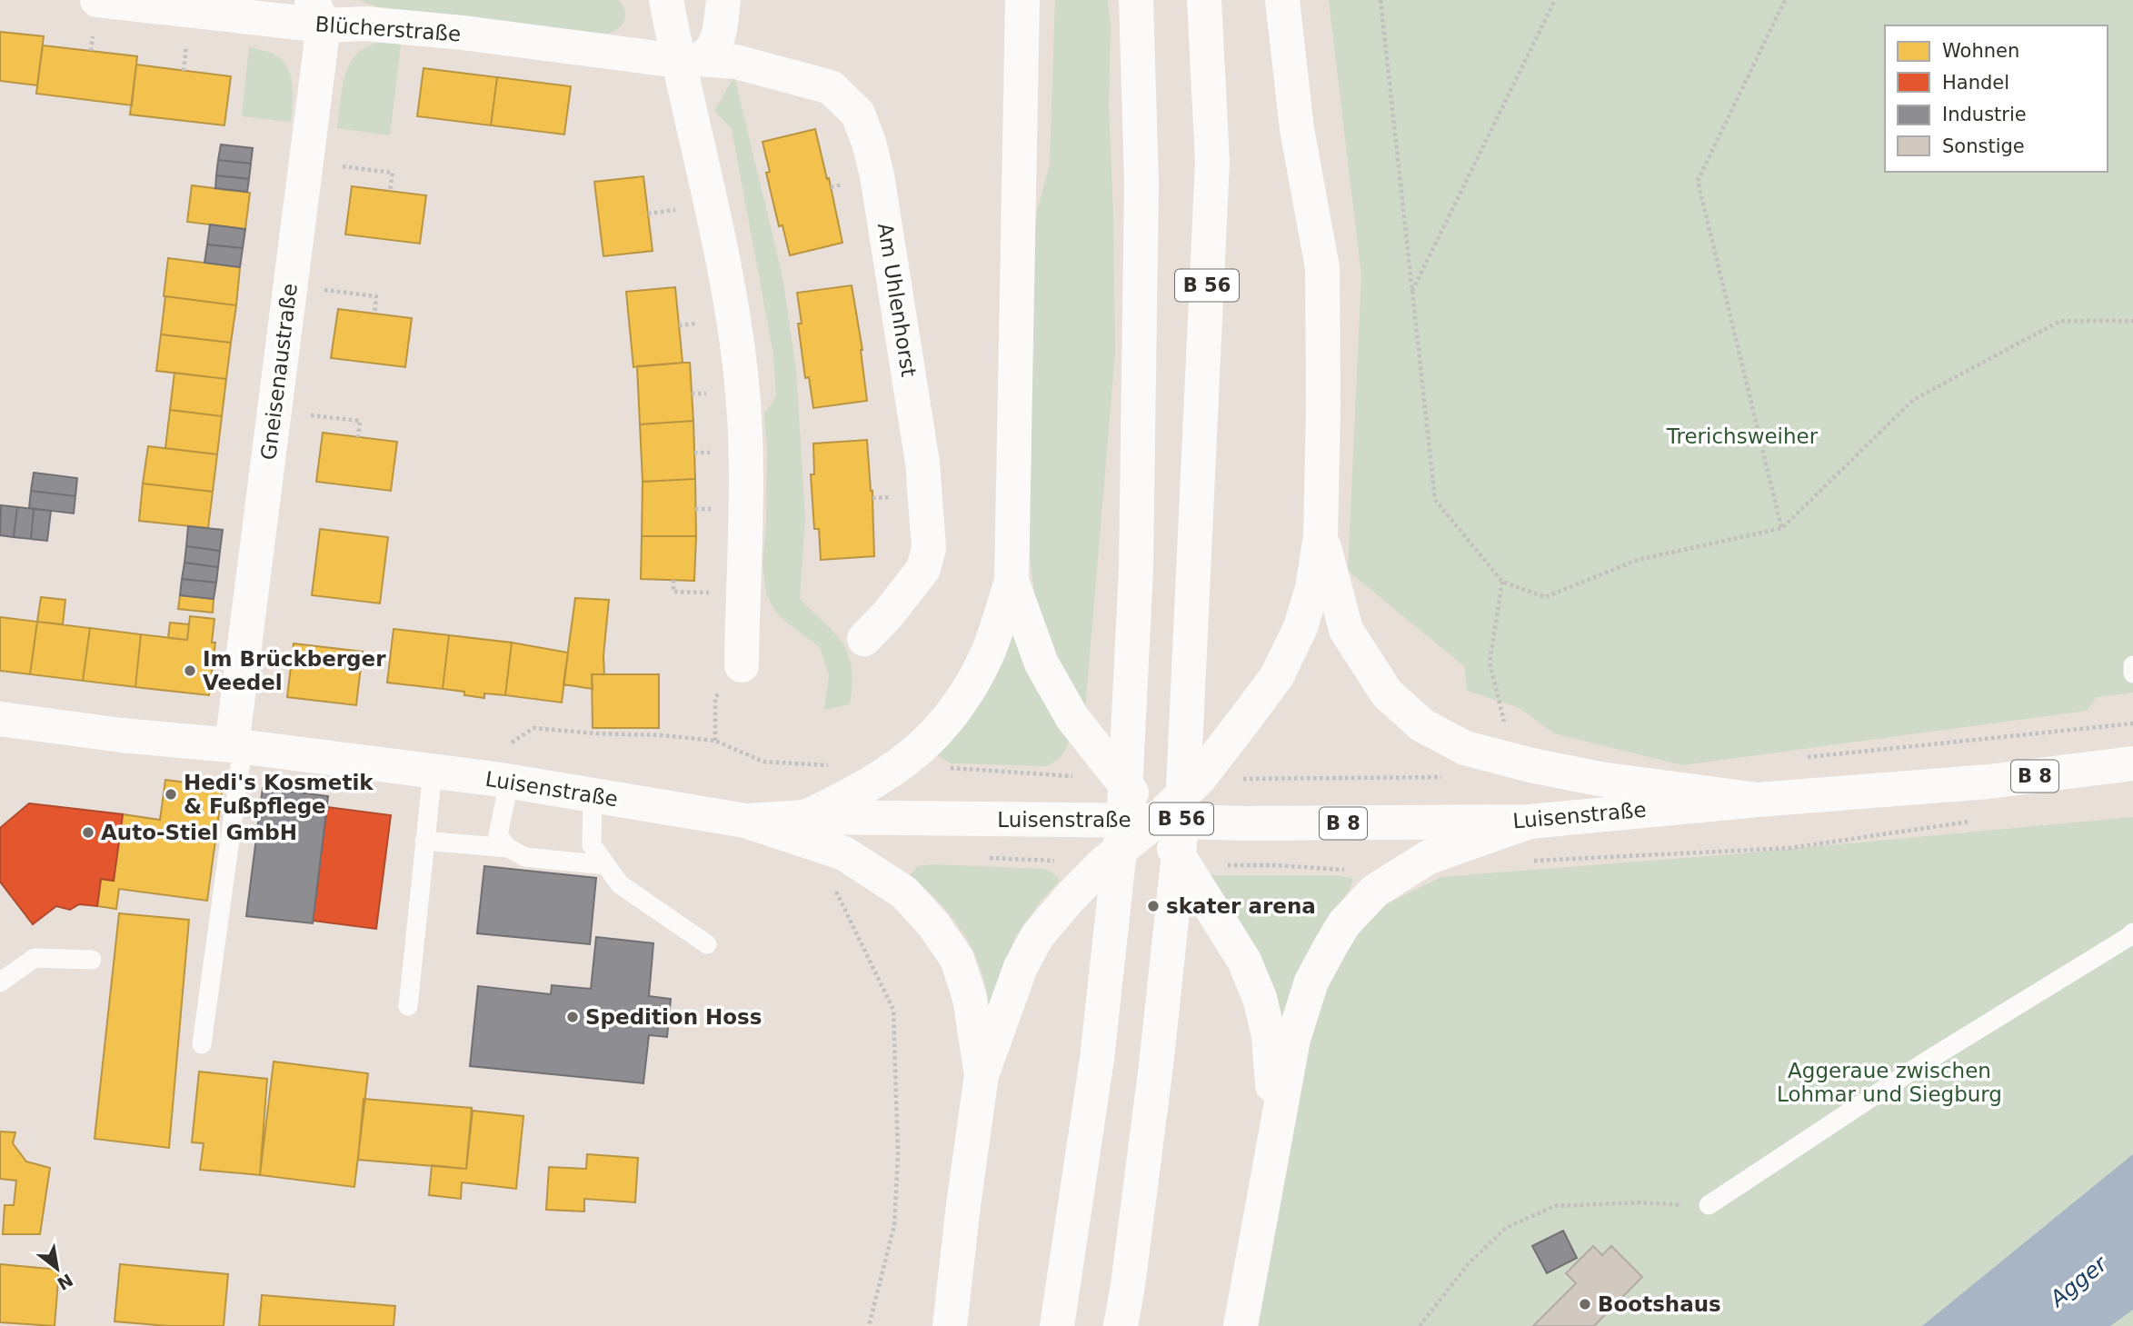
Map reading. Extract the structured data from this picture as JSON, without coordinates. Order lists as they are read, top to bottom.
{
  "streets": {
    "main road": [
      "Blücherstraße",
      "B 56",
      "Am Uhlenhorst",
      "Gneisenaustraße",
      "B 8",
      "Luisenstraße"
    ]
  },
  "crossings": [
    ["Blücherstraße", "Am Uhlenhorst"],
    ["Blücherstraße", "Gneisenaustraße"],
    ["Gneisenaustraße", "Luisenstraße"]
  ],
  "water": ["Agger"],
  "parks": ["Trerichsweiher", "Aggeraue zwischen Lohmar und Siegburg"],
  "places": [
    "Im Brückberger Veedel",
    "Hedi's Kosmetik & Fußpflege",
    "Auto-Stiel GmbH",
    "skater arena",
    "Spedition Hoss",
    "Bootshaus"
  ],
  "legend": [
    "Wohnen",
    "Handel",
    "Industrie",
    "Sonstige"
  ],
  "north": "bottom right"
}
